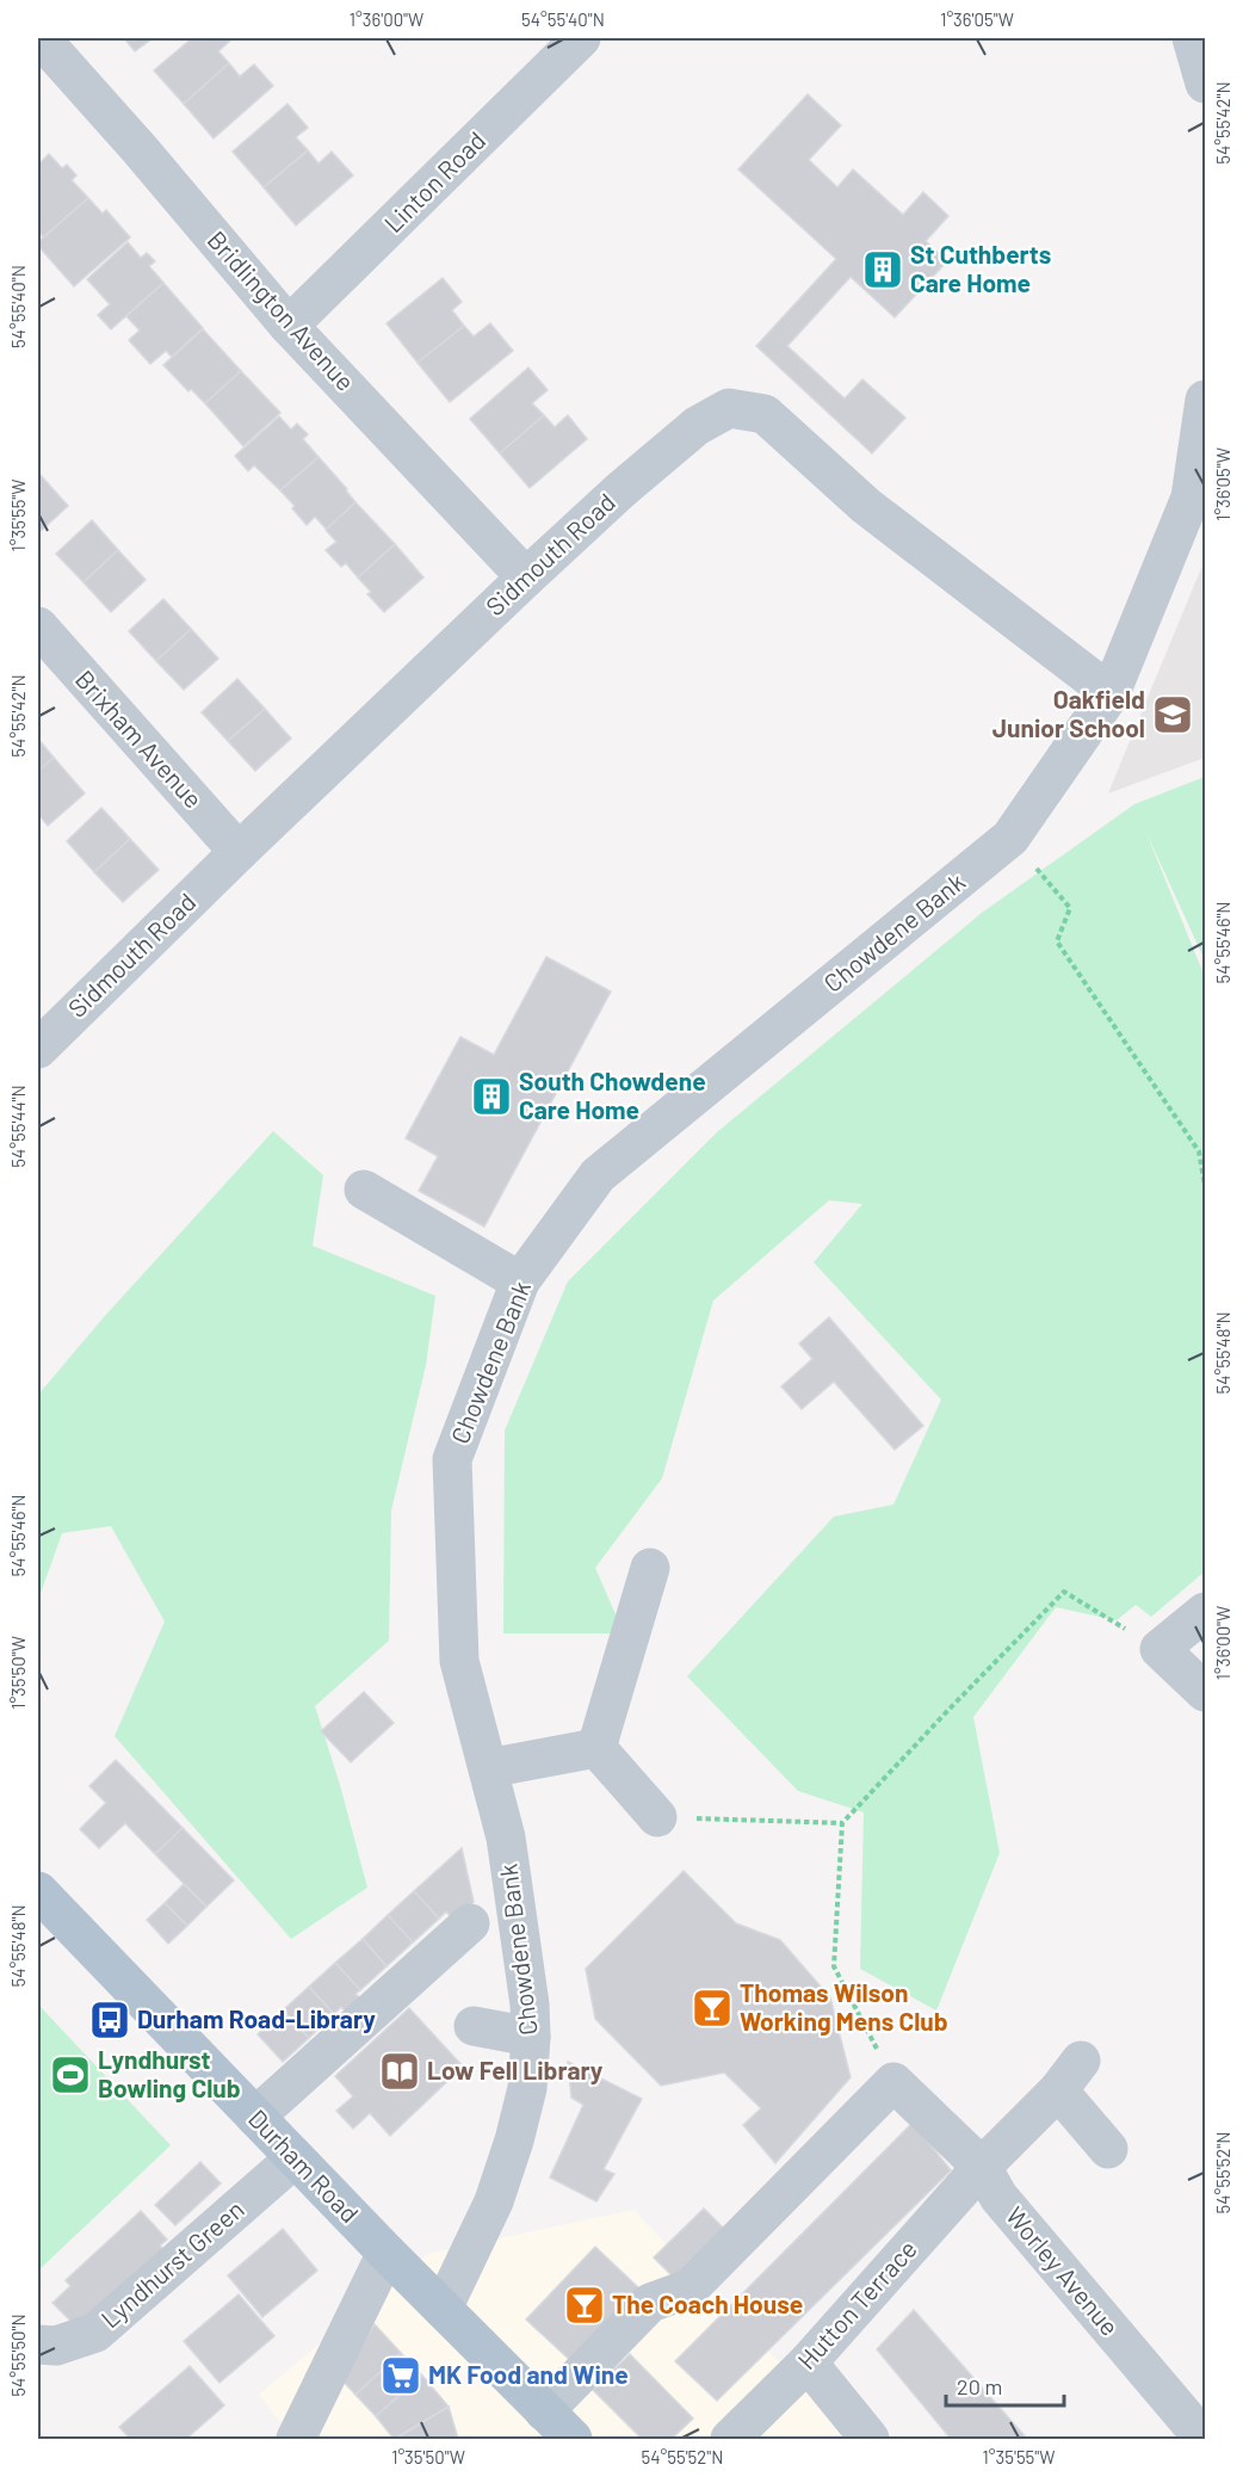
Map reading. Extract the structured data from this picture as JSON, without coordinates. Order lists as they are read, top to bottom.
{
  "streets": {
    "main road": ["Durham Road"],
    "street": [
      "Linton Road",
      "Bridlington Avenue",
      "Sidmouth Road",
      "Brixham Avenue",
      "Chowdene Bank",
      "Lyndhurst Green",
      "Worley Avenue",
      "Hutton Terrace"
    ]
  },
  "crossings": [
    ["Linton Road", "Bridlington Avenue"],
    ["Bridlington Avenue", "Sidmouth Road"],
    ["Sidmouth Road", "Brixham Avenue"],
    ["Sidmouth Road", "Chowdene Bank"],
    ["Chowdene Bank", "Durham Road"],
    ["Durham Road", "Lyndhurst Green"],
    ["Worley Avenue", "Hutton Terrace"]
  ],
  "places": {
    "building": ["St Cuthberts Care Home", "South Chowdene Care Home"],
    "school or university": ["Oakfield Junior School"],
    "bar": ["Thomas Wilson Working Mens Club", "The Coach House"],
    "bus stop": ["Durham Road-Library"],
    "library": ["Low Fell Library"],
    "sports": ["Lyndhurst Bowling Club"],
    "supermarket": ["MK Food and Wine"]
  },
  "scale_bar": "20 m",
  "coordinates": [
    "1°36'00\"W",
    "54°55'40\"N",
    "1°36'05\"W",
    "54°55'42\"N",
    "1°35'55\"W",
    "54°55'46\"N",
    "54°55'44\"N",
    "54°55'48\"N",
    "1°35'50\"W",
    "54°55'52\"N",
    "54°55'50\"N"
  ]
}
